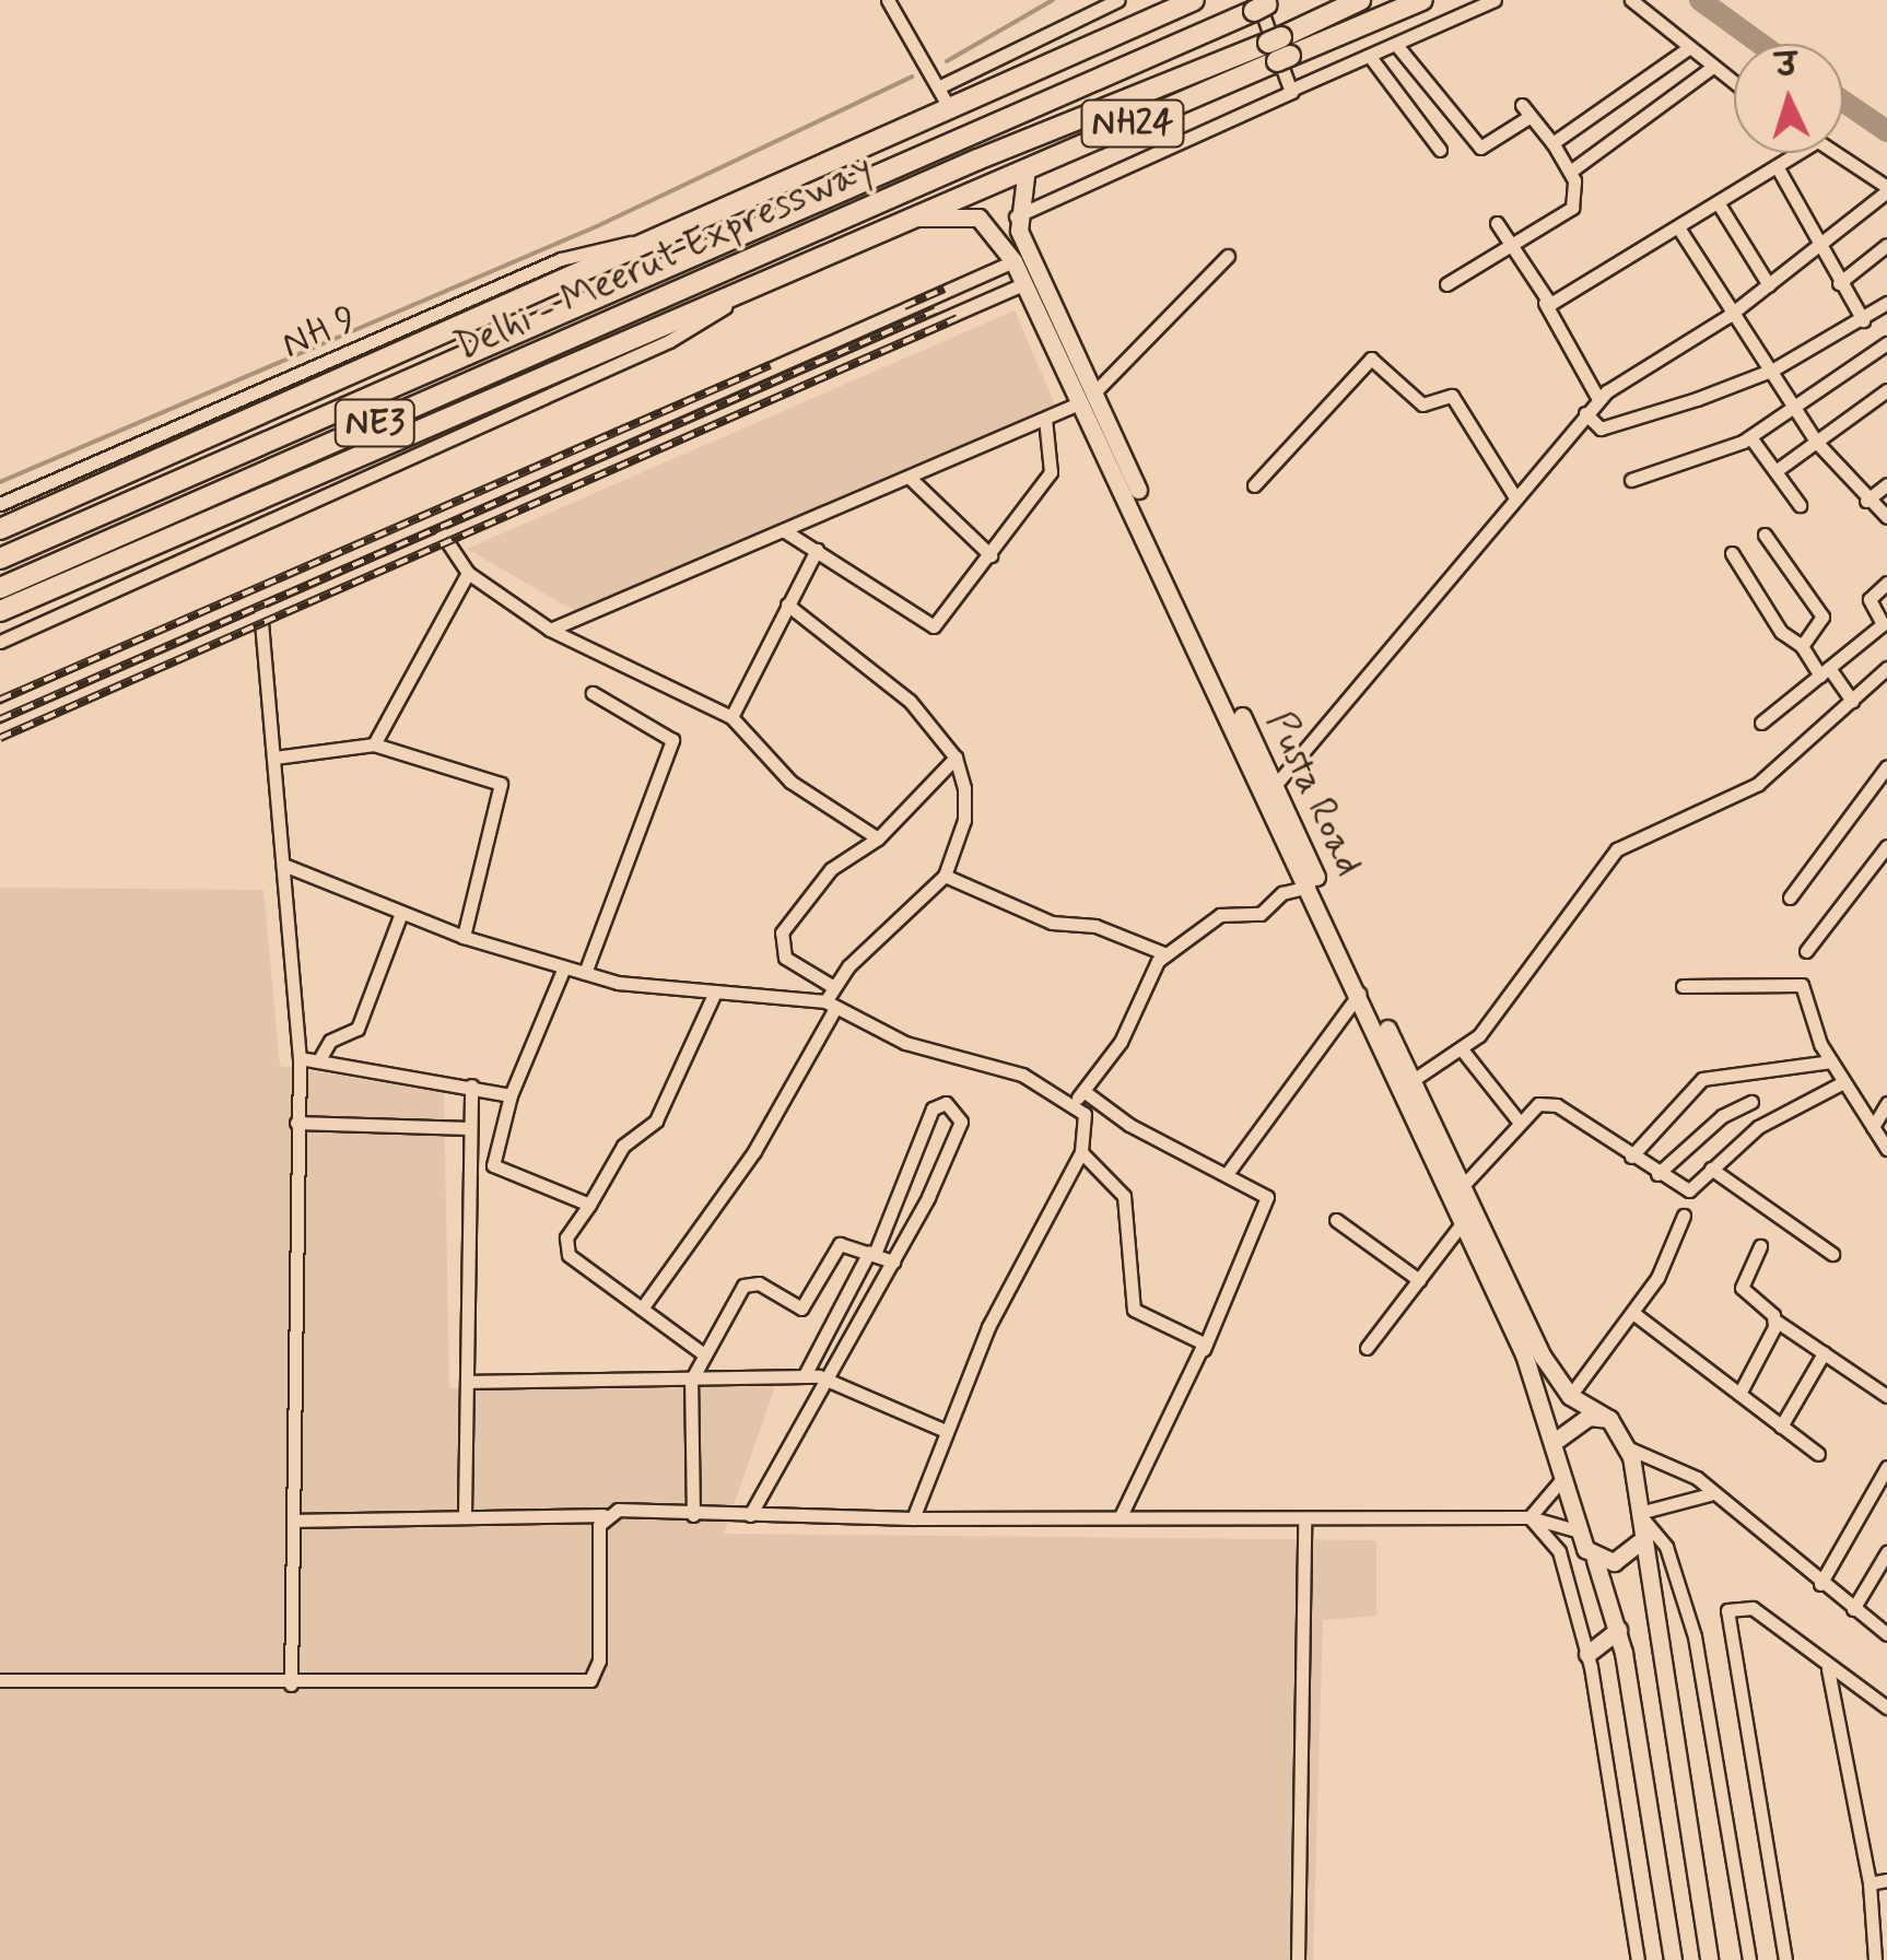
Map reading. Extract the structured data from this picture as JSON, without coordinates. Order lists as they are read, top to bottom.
{
  "streets": {
    "highway": ["NH24", "Delhi - Meerut Expressway", "NE3"],
    "main road": ["Pusta Road"],
    "street": ["NH 9"]
  },
  "crossings": [
    ["NH24", "Delhi - Meerut Expressway"],
    ["NH24", "Pusta Road"]
  ],
  "north": "top"
}
